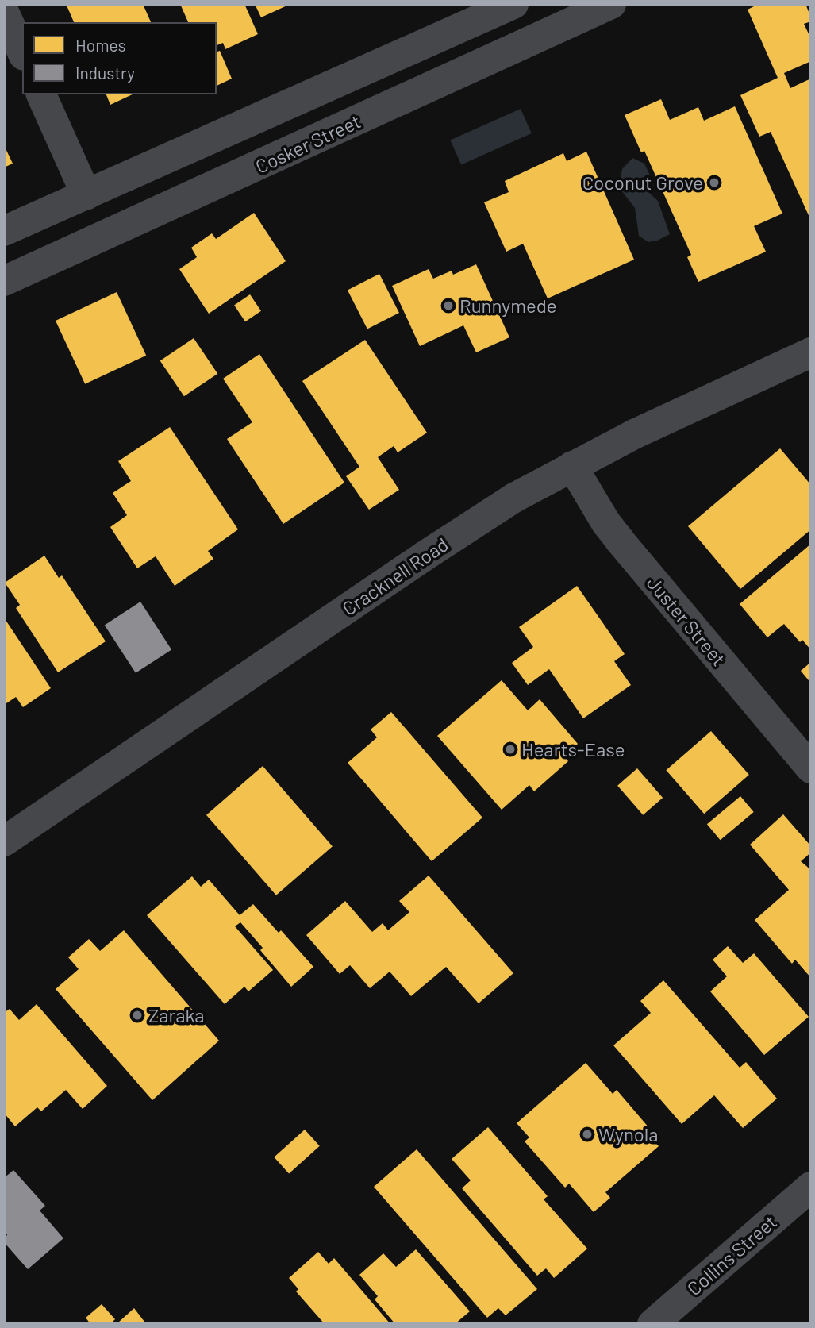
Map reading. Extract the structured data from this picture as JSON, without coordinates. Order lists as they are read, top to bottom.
{
  "streets": {
    "street": [
      "Cosker Street",
      "Cracknell Road",
      "Juster Street",
      "Collins Street"
    ]
  },
  "crossings": [
    ["Cracknell Road", "Juster Street"]
  ],
  "places": [
    "Coconut Grove",
    "Runnymede",
    "Hearts-Ease",
    "Zaraka",
    "Wynola"
  ],
  "legend": ["Homes", "Industry"]
}
